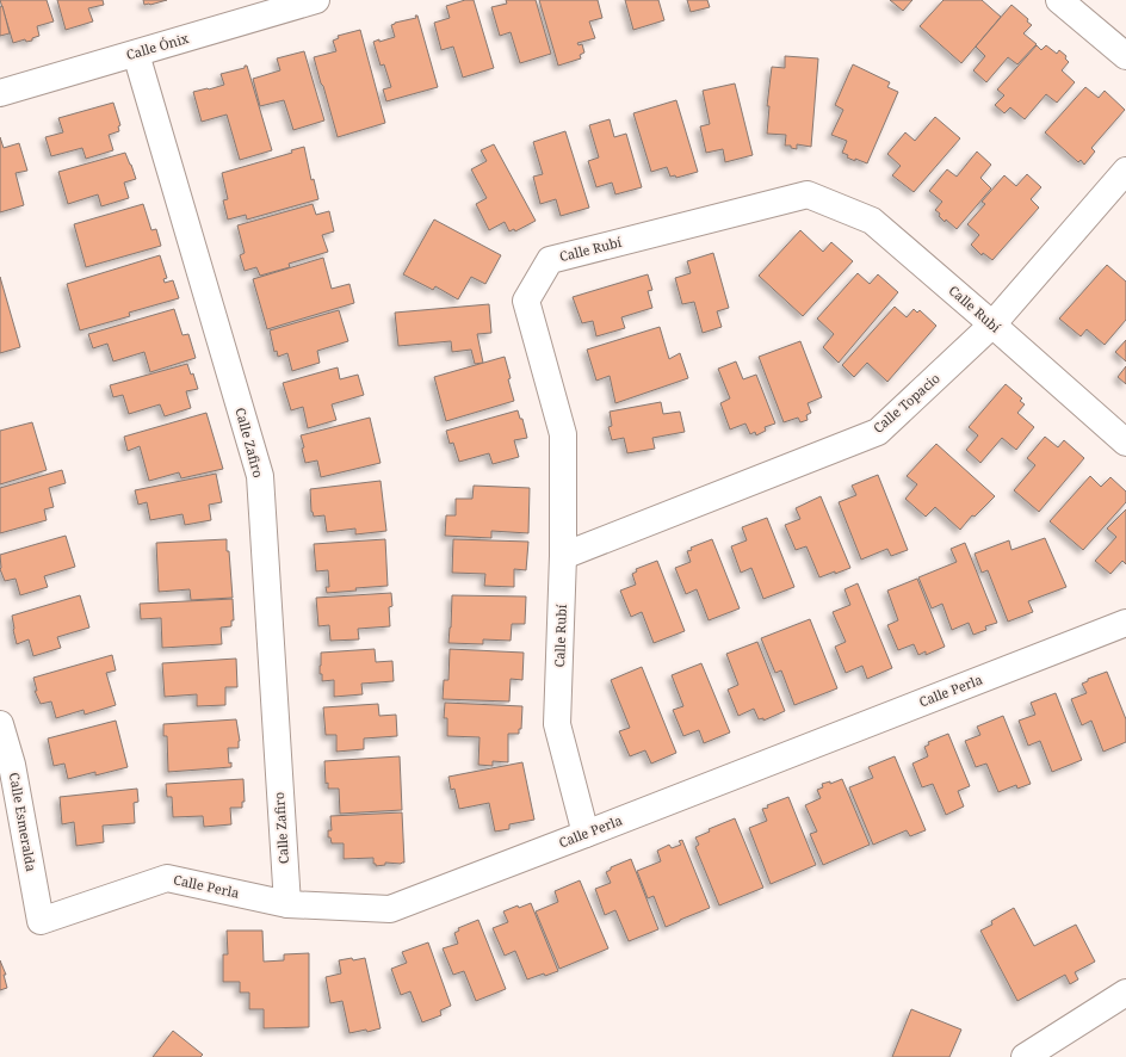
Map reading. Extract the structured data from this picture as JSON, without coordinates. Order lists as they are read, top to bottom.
{
  "streets": {
    "street": [
      "Calle Ónix",
      "Calle Rubí",
      "Calle Topacio",
      "Calle Zafiro",
      "Calle Perla",
      "Calle Esmeralda"
    ]
  },
  "crossings": [
    ["Calle Ónix", "Calle Zafiro"],
    ["Calle Rubí", "Calle Topacio"],
    ["Calle Rubí", "Calle Perla"],
    ["Calle Zafiro", "Calle Perla"],
    ["Calle Perla", "Calle Esmeralda"]
  ]
}
